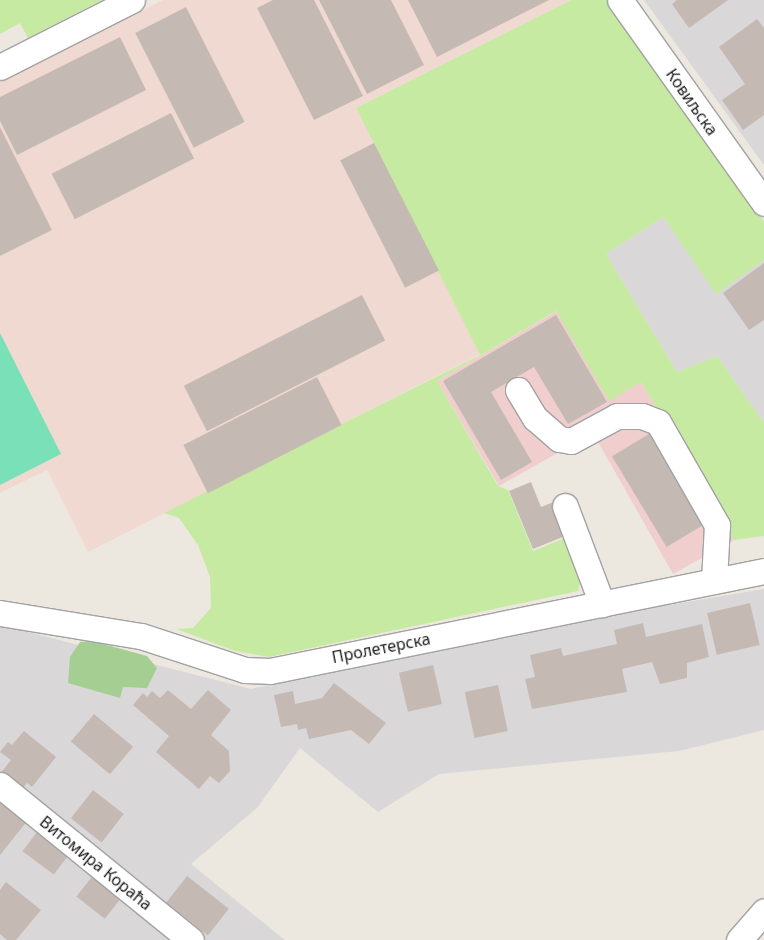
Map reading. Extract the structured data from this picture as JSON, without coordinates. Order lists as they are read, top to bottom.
{
  "streets": {
    "street": ["Ковиљска", "Пролетерска", "Витомира Кораћа"]
  }
}
